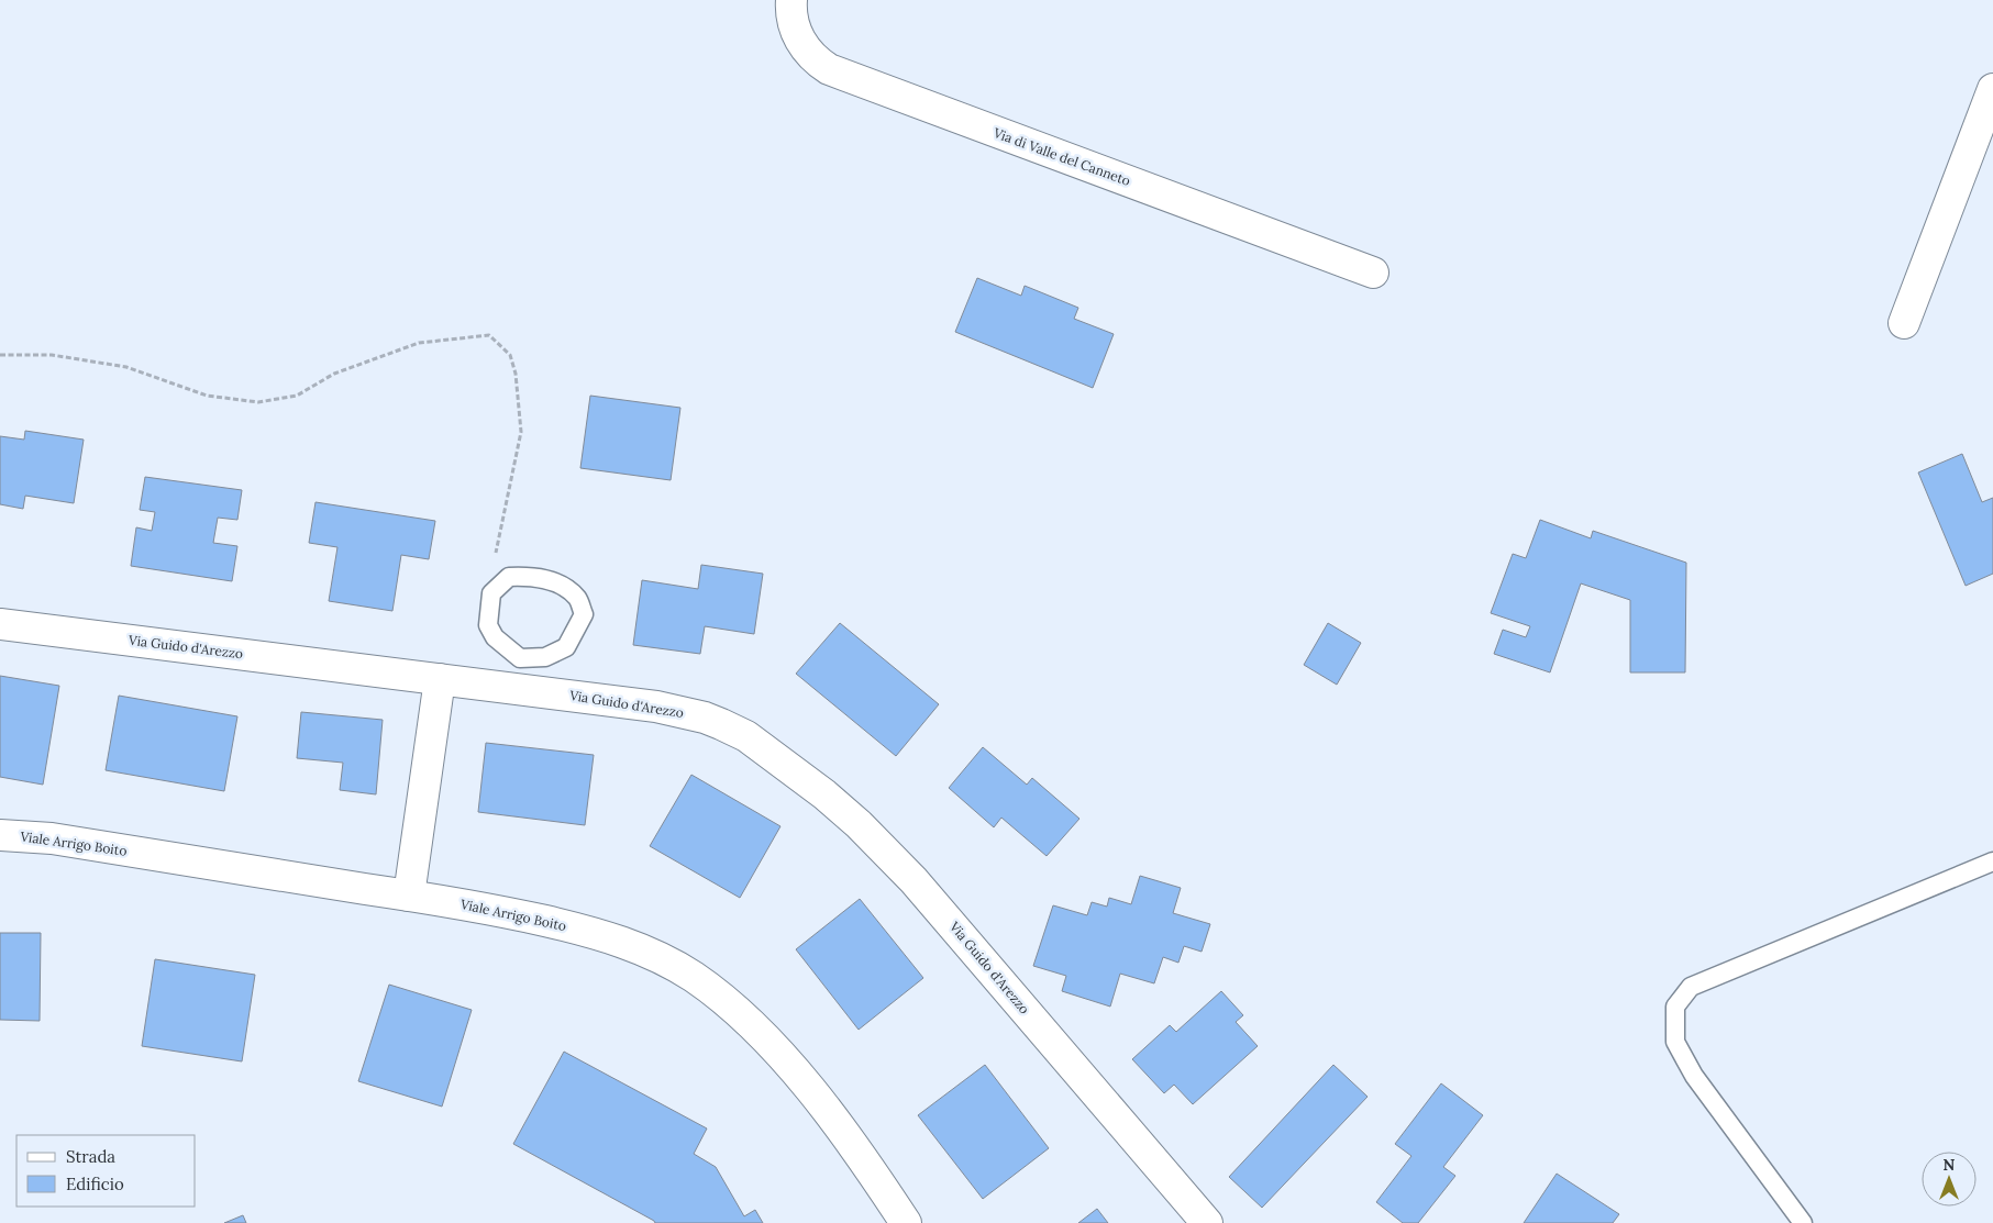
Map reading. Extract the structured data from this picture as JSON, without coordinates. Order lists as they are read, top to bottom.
{
  "streets": {
    "street": ["Via di Valle del Canneto", "Via Guido d'Arezzo", "Viale Arrigo Boito"]
  },
  "legend": ["Strada", "Edificio"],
  "north": "top"
}
